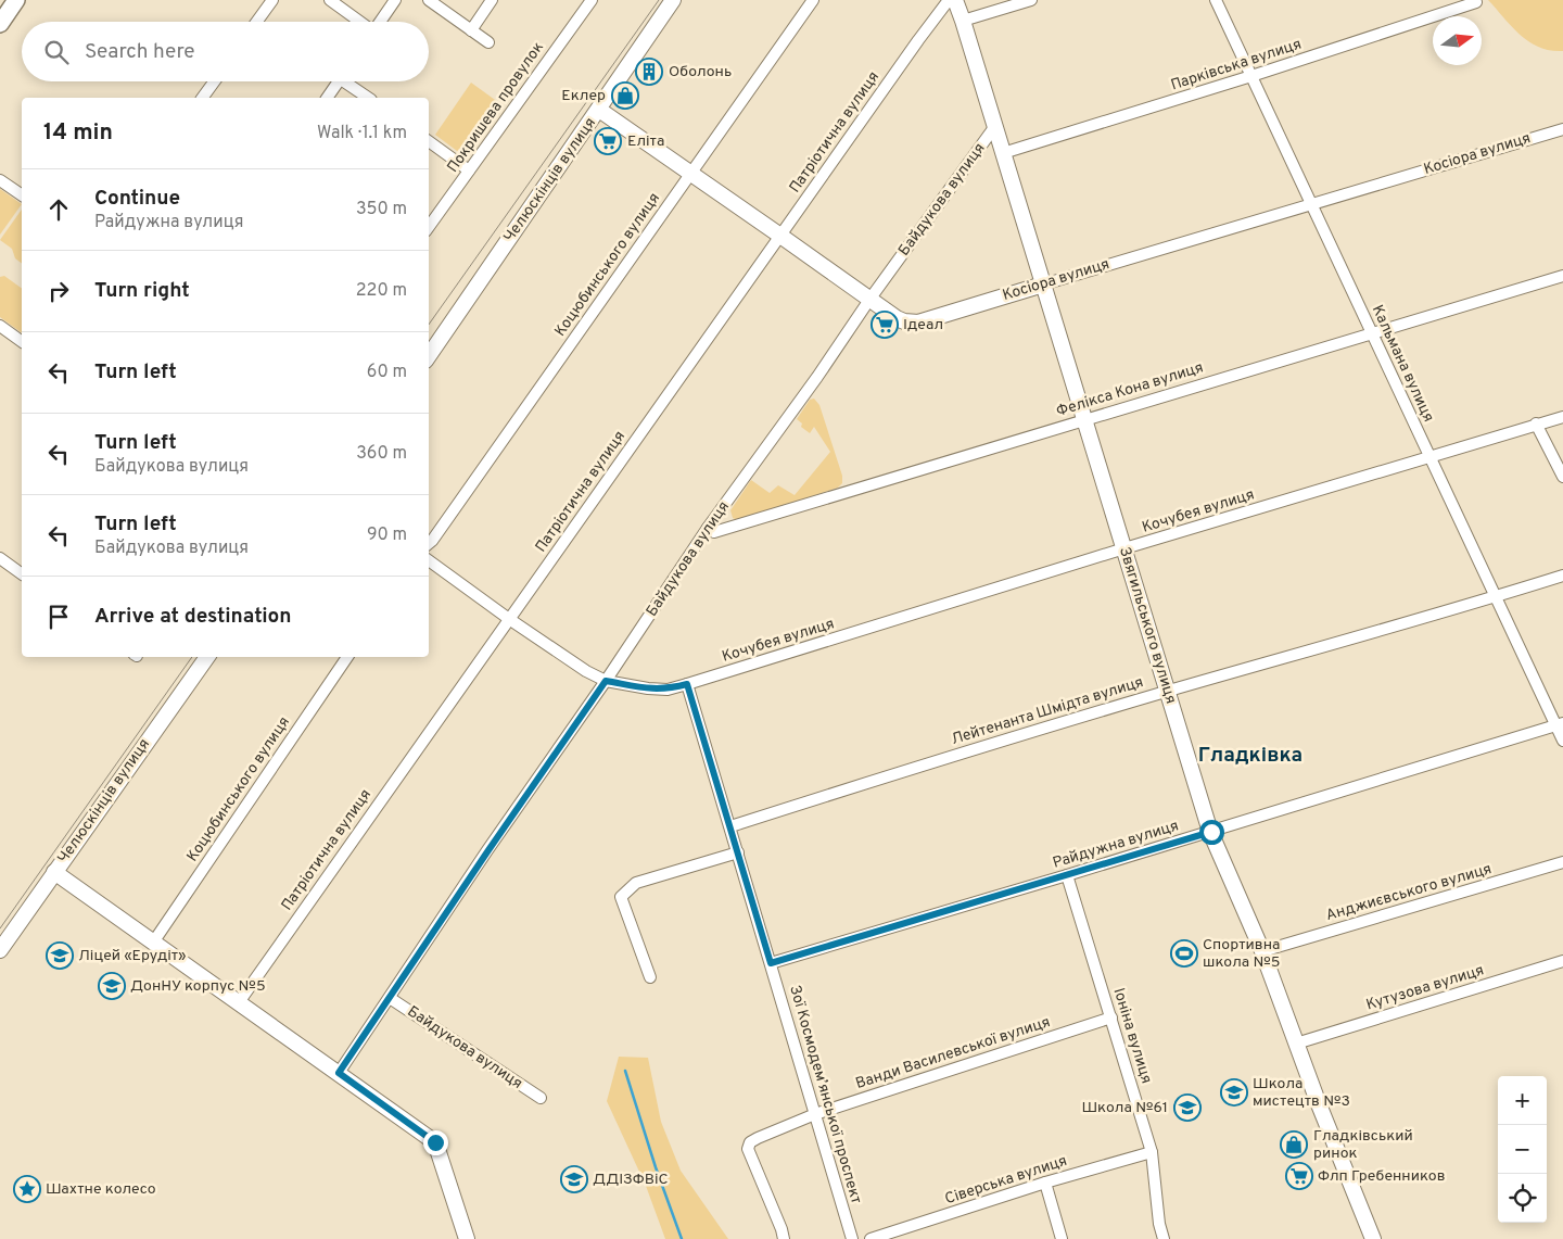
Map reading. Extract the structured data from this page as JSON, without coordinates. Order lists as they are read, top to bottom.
{
  "streets": {
    "street": [
      "Парківська вулиця",
      "Покришева провулок",
      "Патріотична вулиця",
      "Косіора вулиця",
      "Челюскінців вулиця",
      "Байдукова вулиця",
      "Коцюбинського вулиця",
      "Кальмана вулиця",
      "Фелікса Кона вулиця",
      "Кочубея вулиця",
      "Звягильського вулиця",
      "Лейтенанта Шмідта вулиця",
      "Райдужна вулиця",
      "Анджиєвського вулиця",
      "Кутузова вулиця",
      "Іоніна вулиця",
      "Ванди Василевської вулиця",
      "Зої Космодем’янської проспект",
      "Сіверська вулиця"
    ]
  },
  "crossings": [
    ["Парківська вулиця", "Кальмана вулиця"],
    ["Парківська вулиця", "Звягильського вулиця"],
    ["Патріотична вулиця", "Косіора вулиця"],
    ["Косіора вулиця", "Челюскінців вулиця"],
    ["Косіора вулиця", "Байдукова вулиця"],
    ["Косіора вулиця", "Коцюбинського вулиця"],
    ["Косіора вулиця", "Кальмана вулиця"],
    ["Косіора вулиця", "Звягильського вулиця"],
    ["Байдукова вулиця", "Фелікса Кона вулиця"],
    ["Байдукова вулиця", "Звягильського вулиця"],
    ["Кальмана вулиця", "Фелікса Кона вулиця"],
    ["Кальмана вулиця", "Кочубея вулиця"],
    ["Кальмана вулиця", "Лейтенанта Шмідта вулиця"],
    ["Кальмана вулиця", "Райдужна вулиця"],
    ["Фелікса Кона вулиця", "Звягильського вулиця"],
    ["Кочубея вулиця", "Звягильського вулиця"],
    ["Кочубея вулиця", "Зої Космодем’янської проспект"],
    ["Звягильського вулиця", "Лейтенанта Шмідта вулиця"],
    ["Звягильського вулиця", "Райдужна вулиця"],
    ["Звягильського вулиця", "Анджиєвського вулиця"],
    ["Звягильського вулиця", "Кутузова вулиця"],
    ["Лейтенанта Шмідта вулиця", "Зої Космодем’янської проспект"],
    ["Райдужна вулиця", "Іоніна вулиця"],
    ["Райдужна вулиця", "Зої Космодем’янської проспект"],
    ["Іоніна вулиця", "Ванди Василевської вулиця"],
    ["Іоніна вулиця", "Сіверська вулиця"],
    ["Ванди Василевської вулиця", "Зої Космодем’янської проспект"]
  ],
  "districts": ["Гладківка"],
  "places": {
    "building": ["Оболонь"],
    "shop": ["Еклер", "Гладківський ринок"],
    "supermarket": ["Еліта", "Ідеал", "Флп Гребенников"],
    "sports": ["Спортивна школа №5"],
    "school or university": [
      "Ліцей «Ерудіт»",
      "ДонНУ корпус №5",
      "Школа мистецтв №3",
      "Школа №61",
      "ДДІЗФВіС"
    ],
    "place": ["Шахтне колесо"]
  },
  "north": "right",
  "page": {
    "search": "Search here",
    "heading": ["14 min", "Walk · 1.1 km"],
    "list": [
      ["Continue", "Райдужна вулиця", "350 m"],
      ["Turn right", "220 m"],
      ["Turn left", "60 m"],
      ["Turn left", "Байдукова вулиця", "360 m"],
      ["Turn left", "Байдукова вулиця", "90 m"],
      "Arrive at destination"
    ],
    "map_buttons": ["+", "−"]
  }
}
